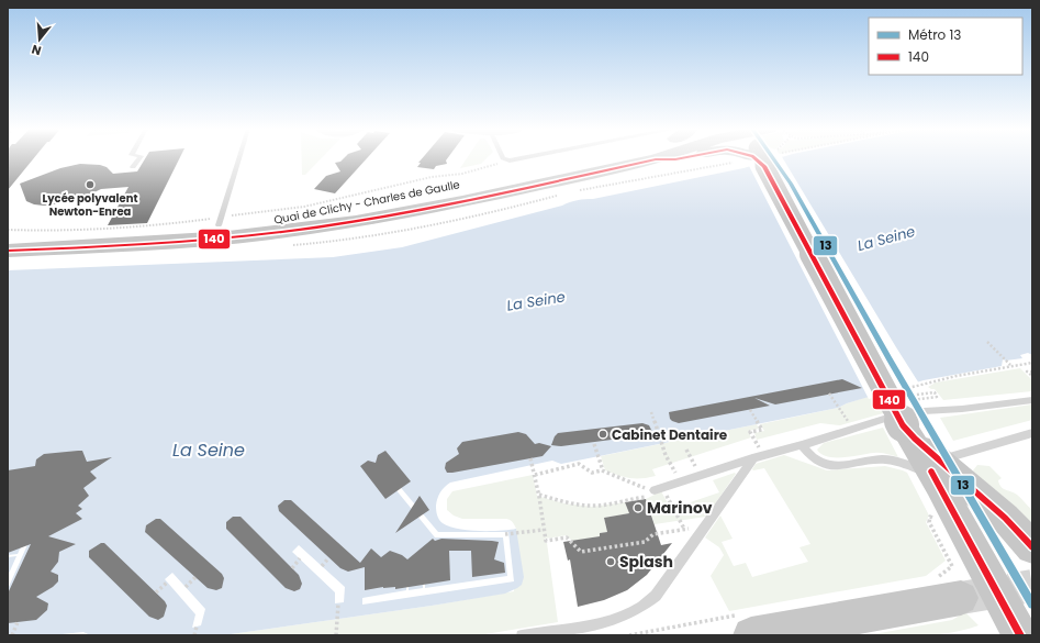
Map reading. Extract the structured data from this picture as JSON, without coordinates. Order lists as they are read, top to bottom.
{
  "streets": {
    "main road": ["Quai de Clichy - Charles de Gaulle"]
  },
  "water": ["La Seine"],
  "places": [
    "Lycée polyvalent Newton-Enrea",
    "Cabinet Dentaire",
    "Marinov",
    "Splash"
  ],
  "lines": ["metro line 13", "transit line 140"],
  "legend": ["Métro 13", "140"],
  "north": "bottom"
}
